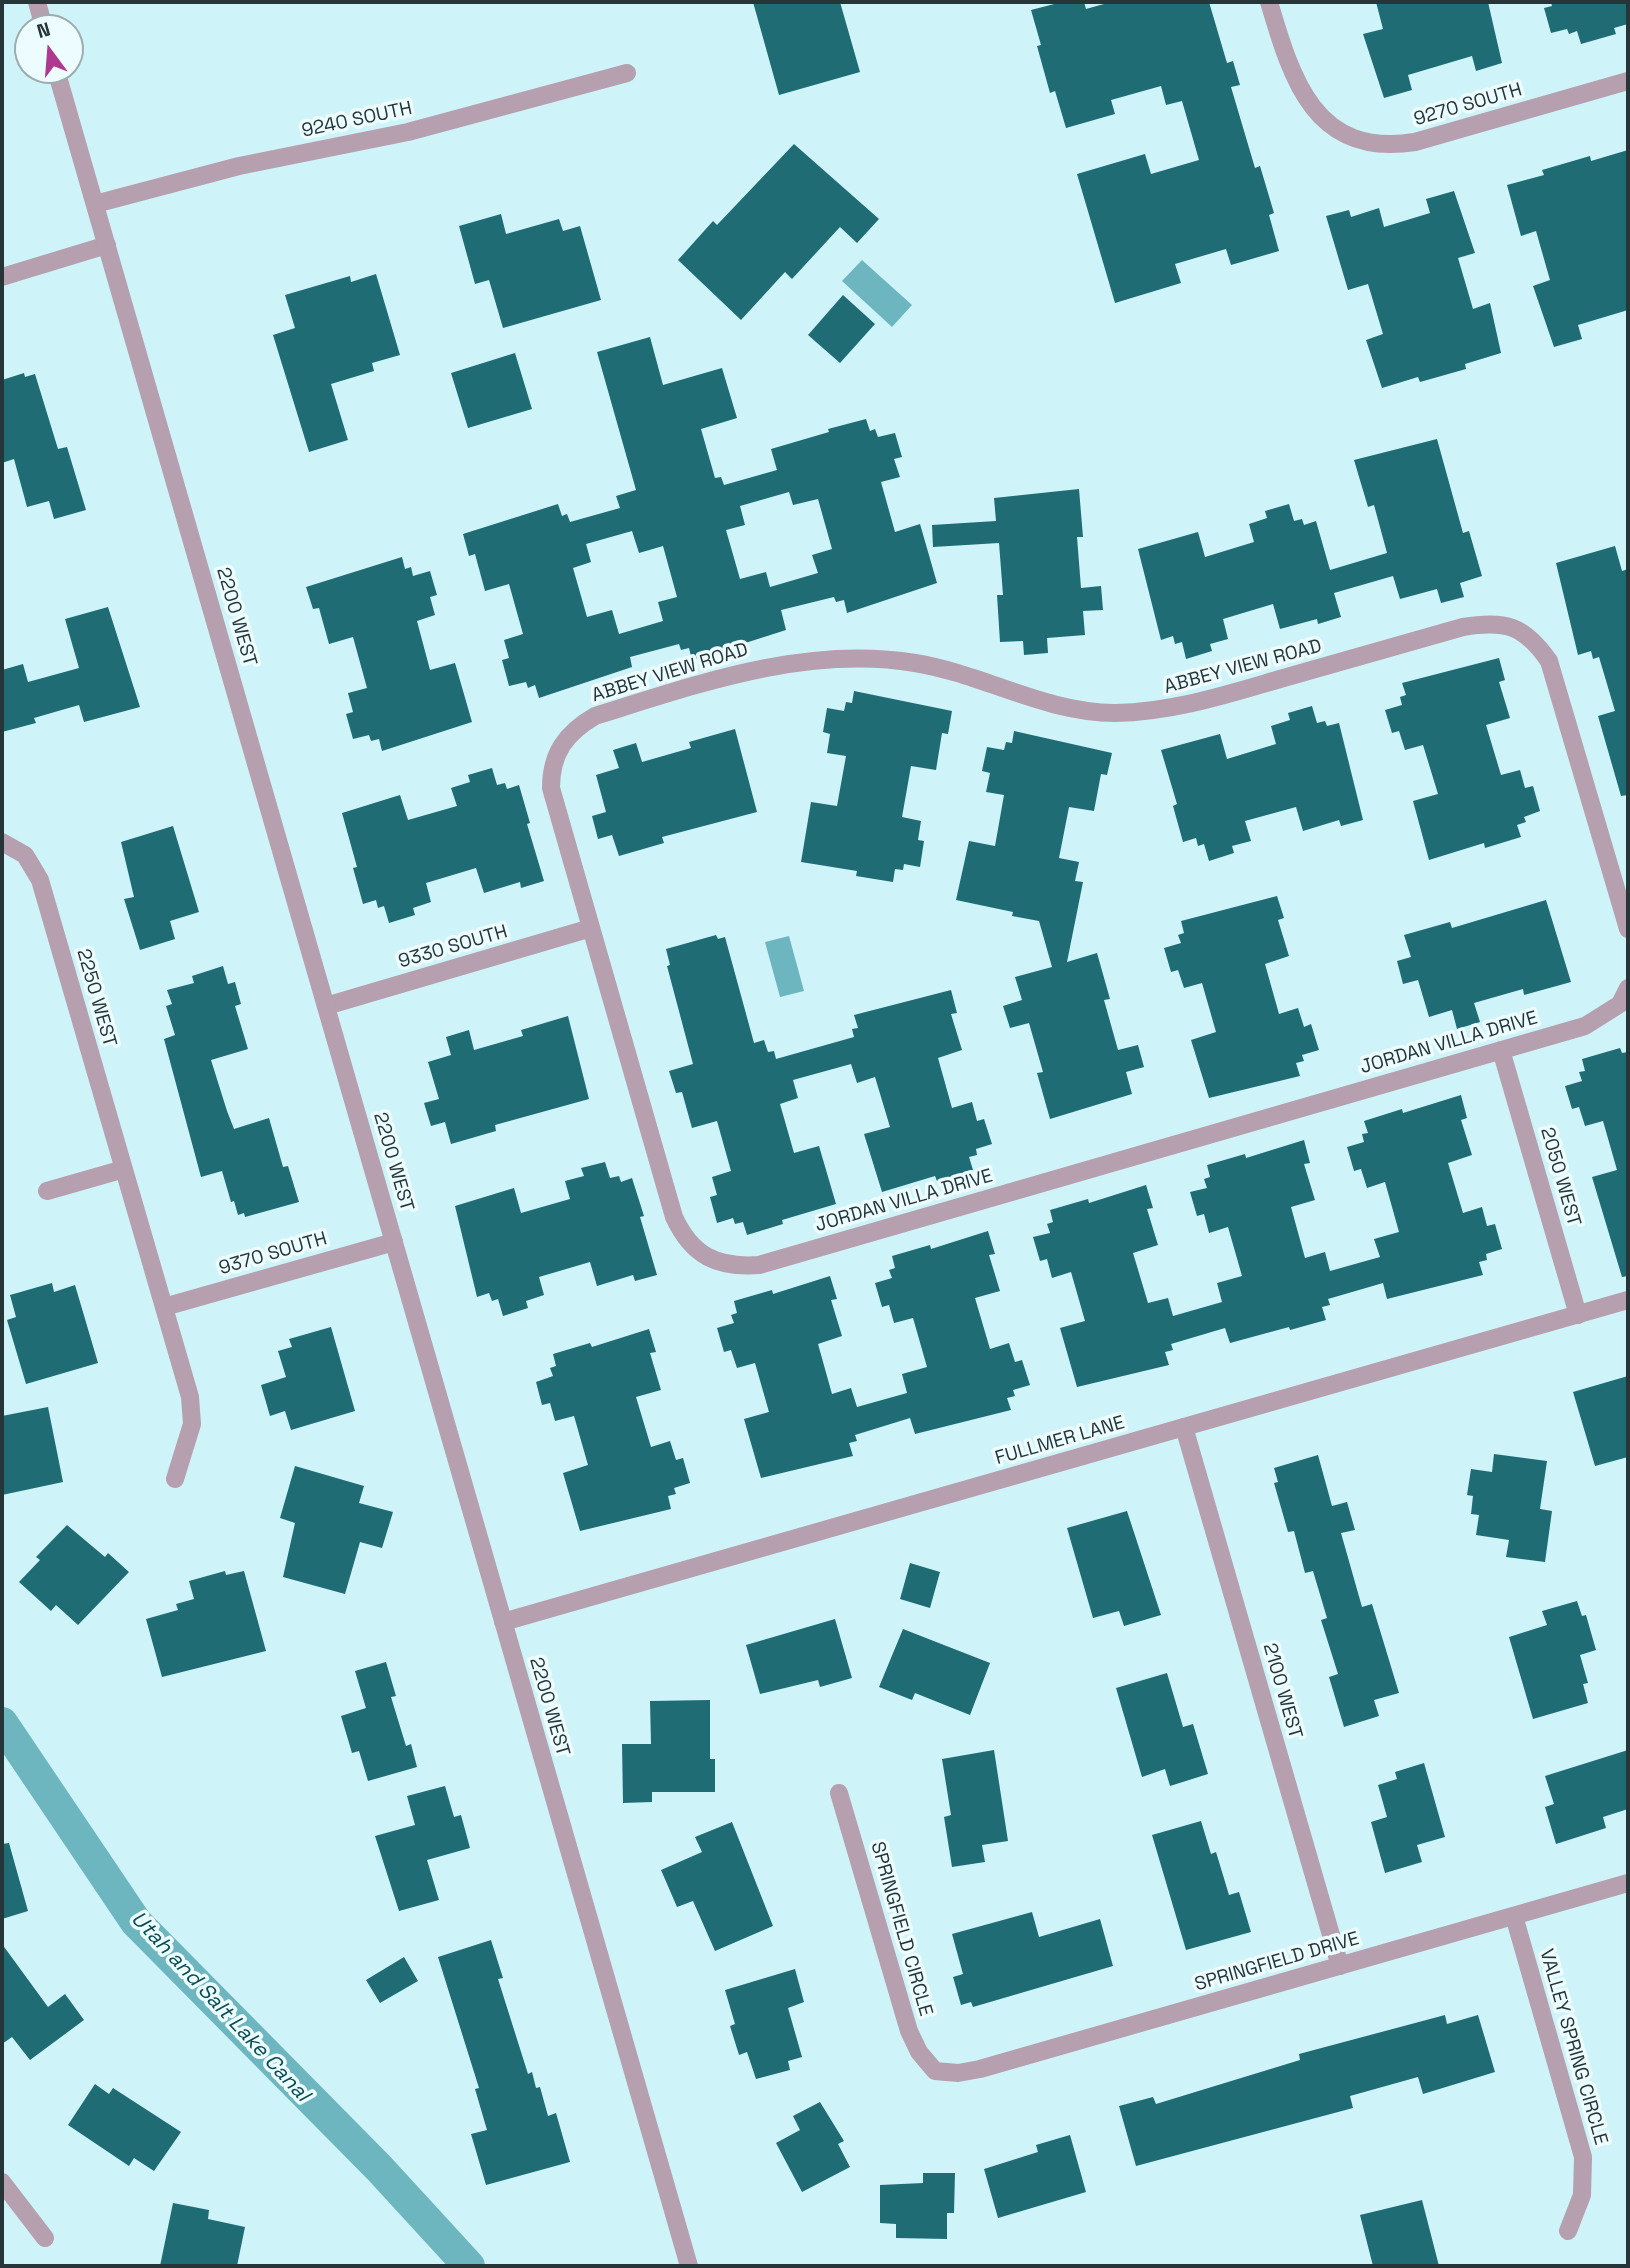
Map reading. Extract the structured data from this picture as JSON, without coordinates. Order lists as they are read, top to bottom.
{
  "streets": {
    "street": [
      "9270 SOUTH",
      "9240 SOUTH",
      "2200 WEST",
      "ABBEY VIEW ROAD",
      "9330 SOUTH",
      "2250 WEST",
      "JORDAN VILLA DRIVE",
      "2050 WEST",
      "9370 SOUTH",
      "FULLMER LANE",
      "2100 WEST",
      "SPRINGFIELD CIRCLE",
      "SPRINGFIELD DRIVE",
      "VALLEY SPRING CIRCLE"
    ]
  },
  "crossings": [
    ["9240 SOUTH", "2200 WEST"],
    ["2200 WEST", "9330 SOUTH"],
    ["2200 WEST", "9370 SOUTH"],
    ["2200 WEST", "FULLMER LANE"],
    ["ABBEY VIEW ROAD", "JORDAN VILLA DRIVE"],
    ["9330 SOUTH", "JORDAN VILLA DRIVE"],
    ["2250 WEST", "9370 SOUTH"],
    ["JORDAN VILLA DRIVE", "2050 WEST"],
    ["2050 WEST", "FULLMER LANE"],
    ["FULLMER LANE", "2100 WEST"],
    ["2100 WEST", "SPRINGFIELD DRIVE"],
    ["SPRINGFIELD CIRCLE", "SPRINGFIELD DRIVE"],
    ["SPRINGFIELD DRIVE", "VALLEY SPRING CIRCLE"]
  ],
  "water": ["Utah and Salt Lake Canal"],
  "north": "top"
}
